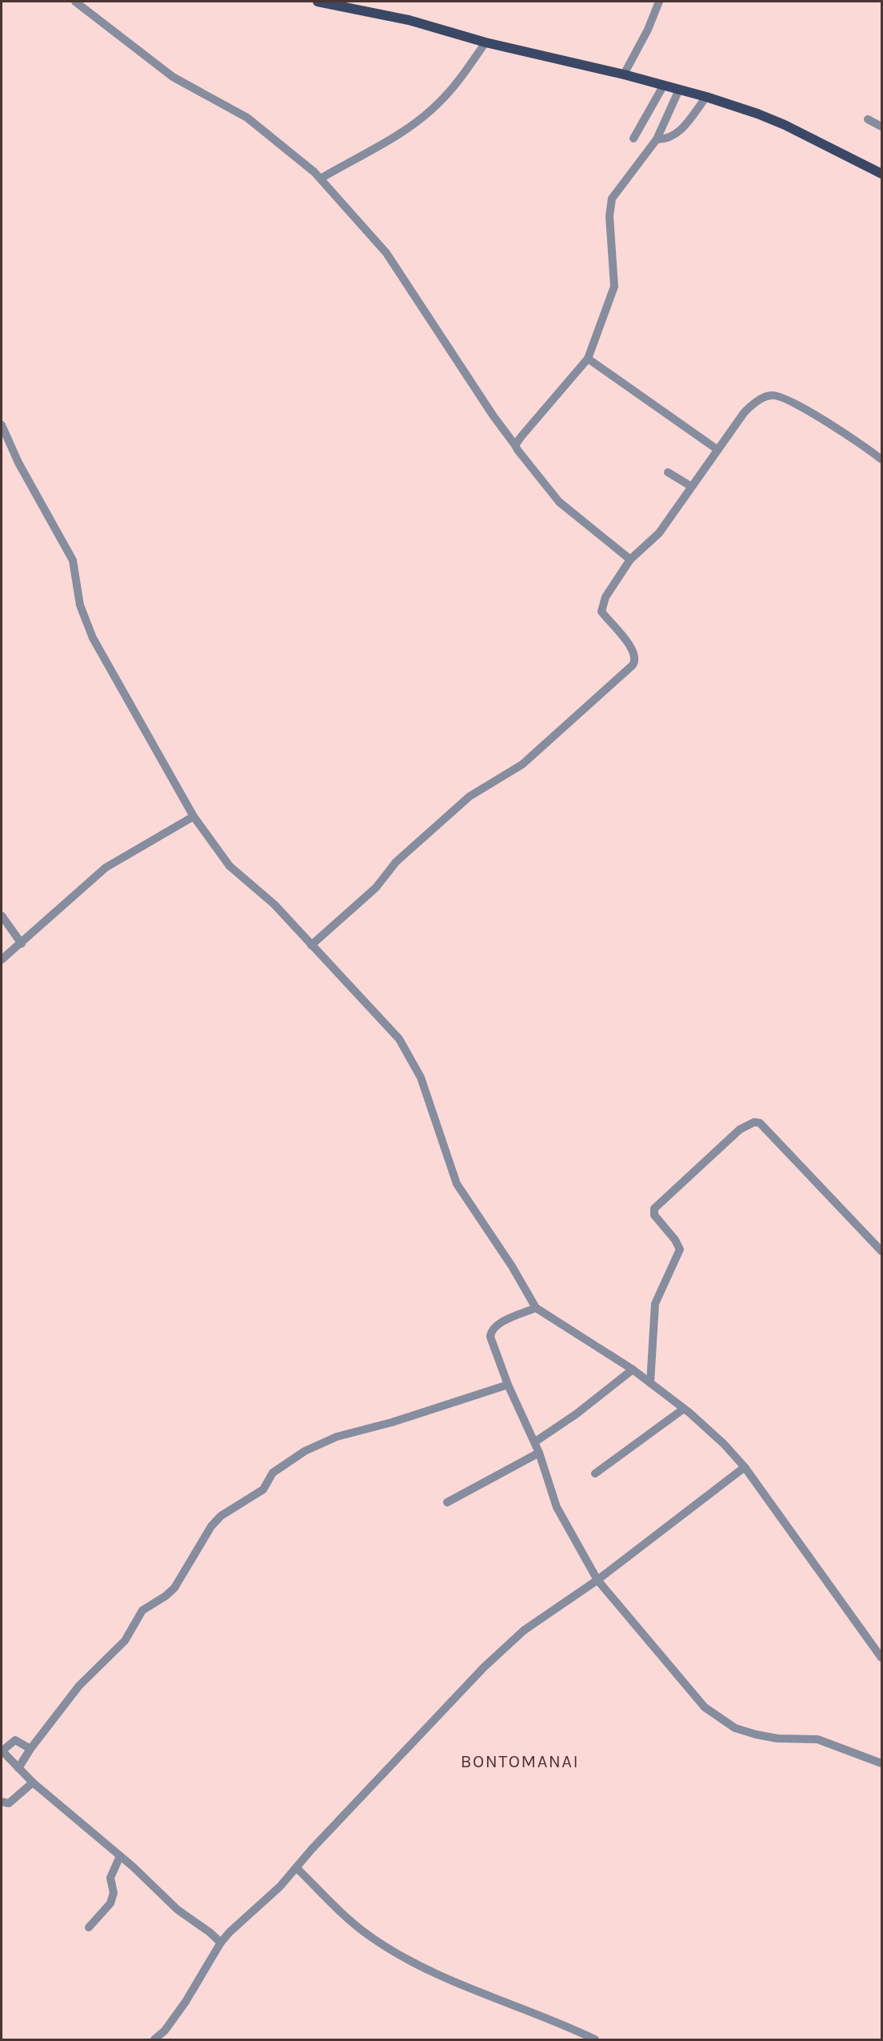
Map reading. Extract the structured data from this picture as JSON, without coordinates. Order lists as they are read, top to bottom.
{
  "districts": ["BONTOMANAI"]
}
